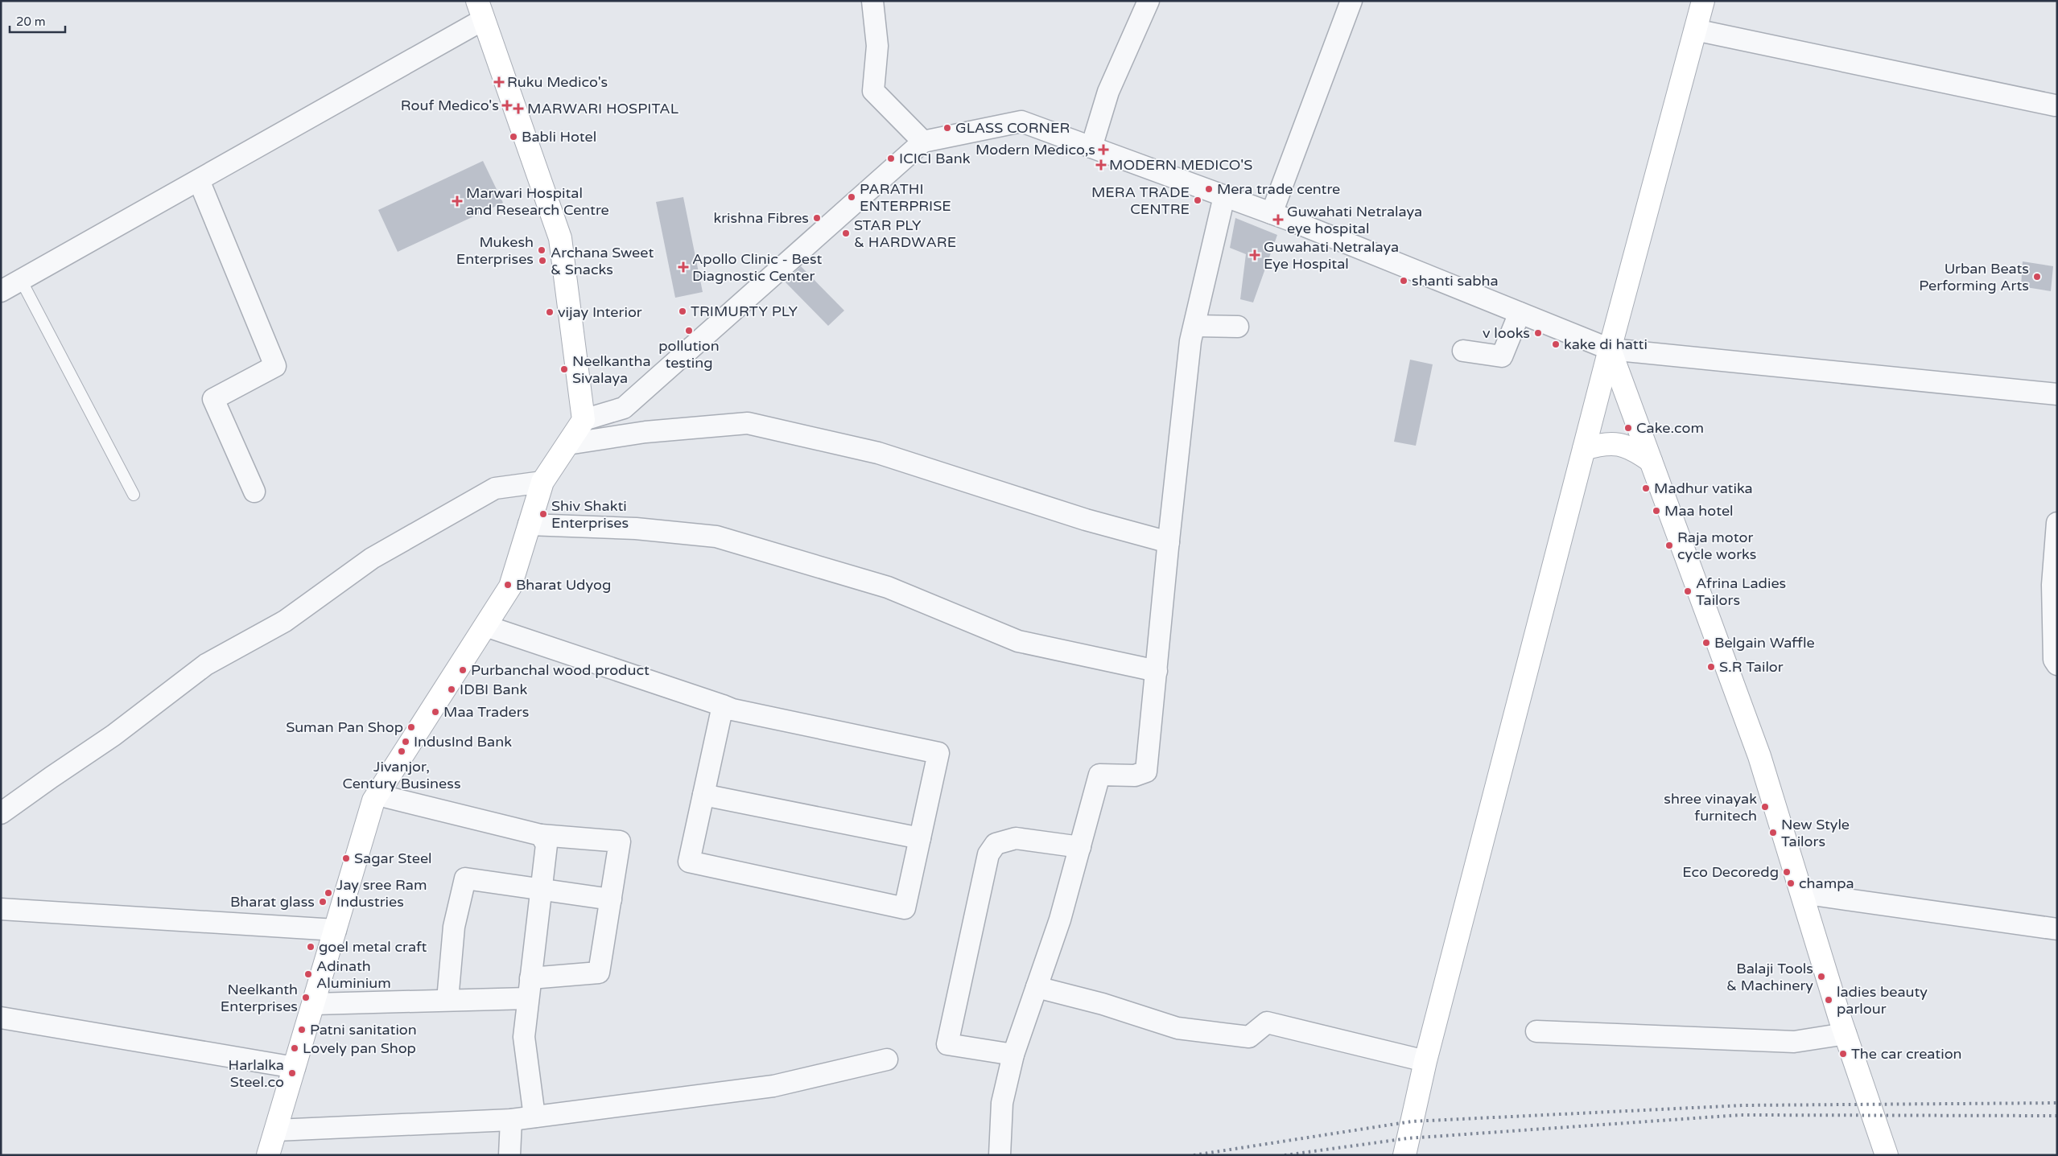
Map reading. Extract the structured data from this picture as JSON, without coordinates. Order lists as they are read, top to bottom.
{
  "places": {
    "health": [
      "Ruku Medico's",
      "Rouf Medico's",
      "MARWARI HOSPITAL",
      "Modern Medico,s",
      "MODERN MEDICO'S",
      "Marwari Hospital and Research Centre",
      "Guwahati Netralaya eye hospital",
      "Guwahati Netralaya Eye Hospital",
      "Apollo Clinic - Best Diagnostic Center"
    ],
    "other": [
      "GLASS CORNER",
      "Babli Hotel",
      "ICICI Bank",
      "Mera trade centre",
      "PARATHI ENTERPRISE",
      "MERA TRADE CENTRE",
      "krishna Fibres",
      "STAR PLY & HARDWARE",
      "Mukesh Enterprises",
      "Archana Sweet & Snacks",
      "Urban Beats Performing Arts",
      "shanti sabha",
      "TRIMURTY PLY",
      "vijay Interior",
      "pollution testing",
      "v looks",
      "kake di hatti",
      "Neelkantha Sivalaya",
      "Cake.com",
      "Madhur vatika",
      "Maa hotel",
      "Shiv Shakti Enterprises",
      "Raja motor cycle works",
      "Bharat Udyog",
      "Afrina Ladies Tailors",
      "Belgain Waffle",
      "S.R Tailor",
      "Purbanchal wood product",
      "IDBI Bank",
      "Maa Traders",
      "Suman Pan Shop",
      "IndusInd Bank",
      "Jivanjor, Century Business",
      "shree vinayak furnitech",
      "New Style Tailors",
      "Sagar Steel",
      "Eco Decoredg",
      "champa",
      "Jay sree Ram Industries",
      "Bharat glass",
      "goel metal craft",
      "Adinath Aluminium",
      "Balaji Tools & Machinery",
      "Neelkanth Enterprises",
      "ladies beauty parlour",
      "Patni sanitation",
      "Lovely pan Shop",
      "The car creation",
      "Harlalka Steel.co"
    ]
  },
  "scale_bar": "20 m"
}
